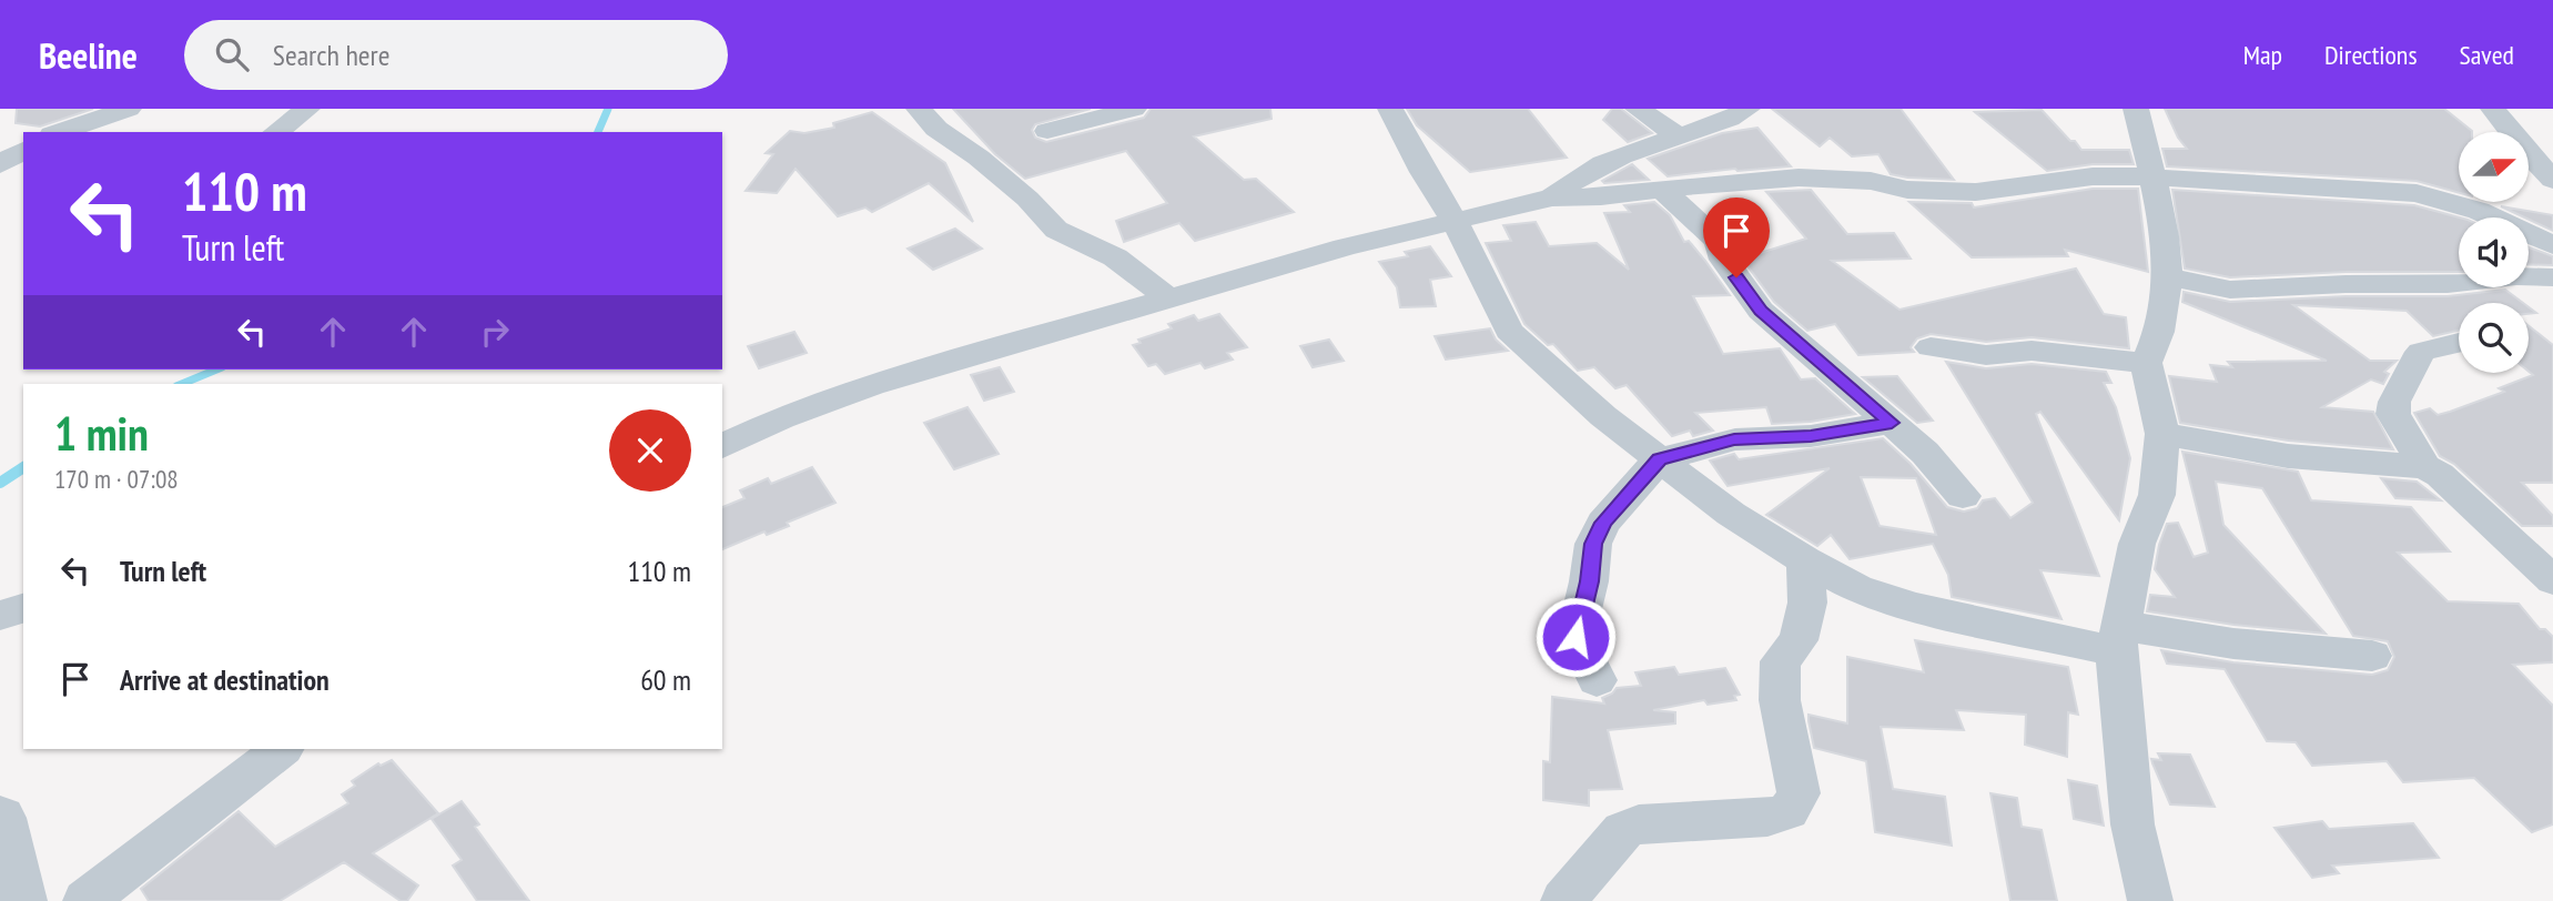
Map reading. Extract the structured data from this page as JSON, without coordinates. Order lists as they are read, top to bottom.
{
  "north": "right",
  "page": {
    "header": "Beeline",
    "search": "Search here",
    "nav": ["Map", "Directions", "Saved"],
    "turn": ["110 m", "Turn left"],
    "heading": ["1 min", "170 m · 07:08"],
    "list": [
      {
        "name": "Turn left",
        "value": "110 m"
      },
      {
        "name": "Arrive at destination",
        "value": "60 m"
      }
    ]
  }
}
